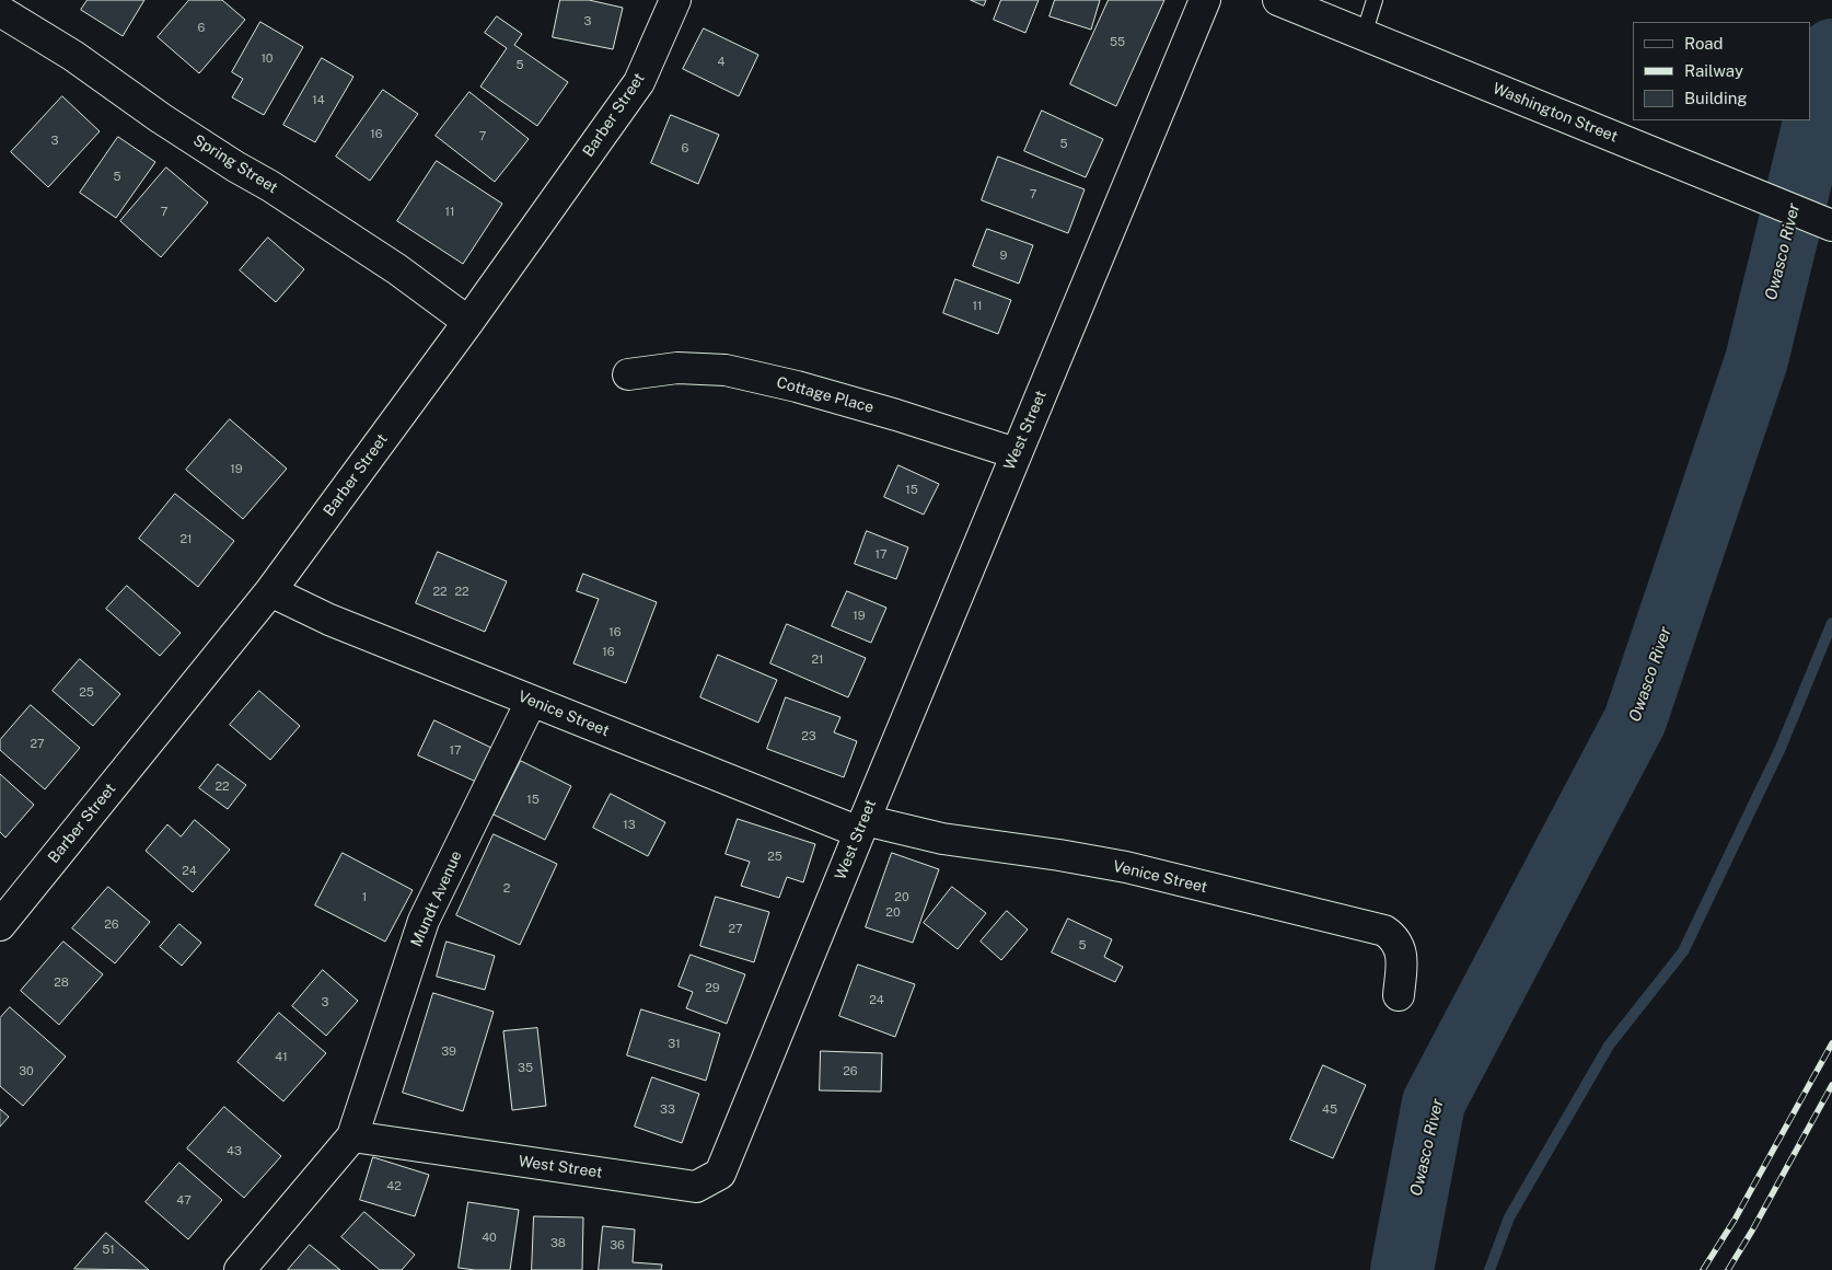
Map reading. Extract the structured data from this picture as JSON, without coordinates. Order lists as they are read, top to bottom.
{
  "streets": {
    "street": [
      "Washington Street",
      "Barber Street",
      "Spring Street",
      "Cottage Place",
      "West Street",
      "Venice Street",
      "Mundt Avenue"
    ]
  },
  "crossings": [
    ["Barber Street", "Spring Street"],
    ["Barber Street", "Venice Street"],
    ["Cottage Place", "West Street"],
    ["West Street", "Venice Street"],
    ["West Street", "Mundt Avenue"],
    ["Venice Street", "Mundt Avenue"]
  ],
  "water": ["Owasco River"],
  "house_numbers": [
    "3",
    "6",
    "55",
    "10",
    "4",
    "5",
    "14",
    "16",
    "7",
    "3",
    "5",
    "6",
    "5",
    "7",
    "7",
    "11",
    "9",
    "11",
    "19",
    "15",
    "21",
    "17",
    "22",
    "22",
    "19",
    "16",
    "16",
    "21",
    "25",
    "23",
    "27",
    "17",
    "22",
    "15",
    "13",
    "25",
    "24",
    "2",
    "1",
    "20",
    "20",
    "26",
    "27",
    "5",
    "28",
    "29",
    "24",
    "3",
    "31",
    "39",
    "41",
    "35",
    "30",
    "26",
    "33",
    "45",
    "43",
    "42",
    "47",
    "40",
    "38",
    "36",
    "51"
  ],
  "legend": ["Road", "Railway", "Building"]
}
